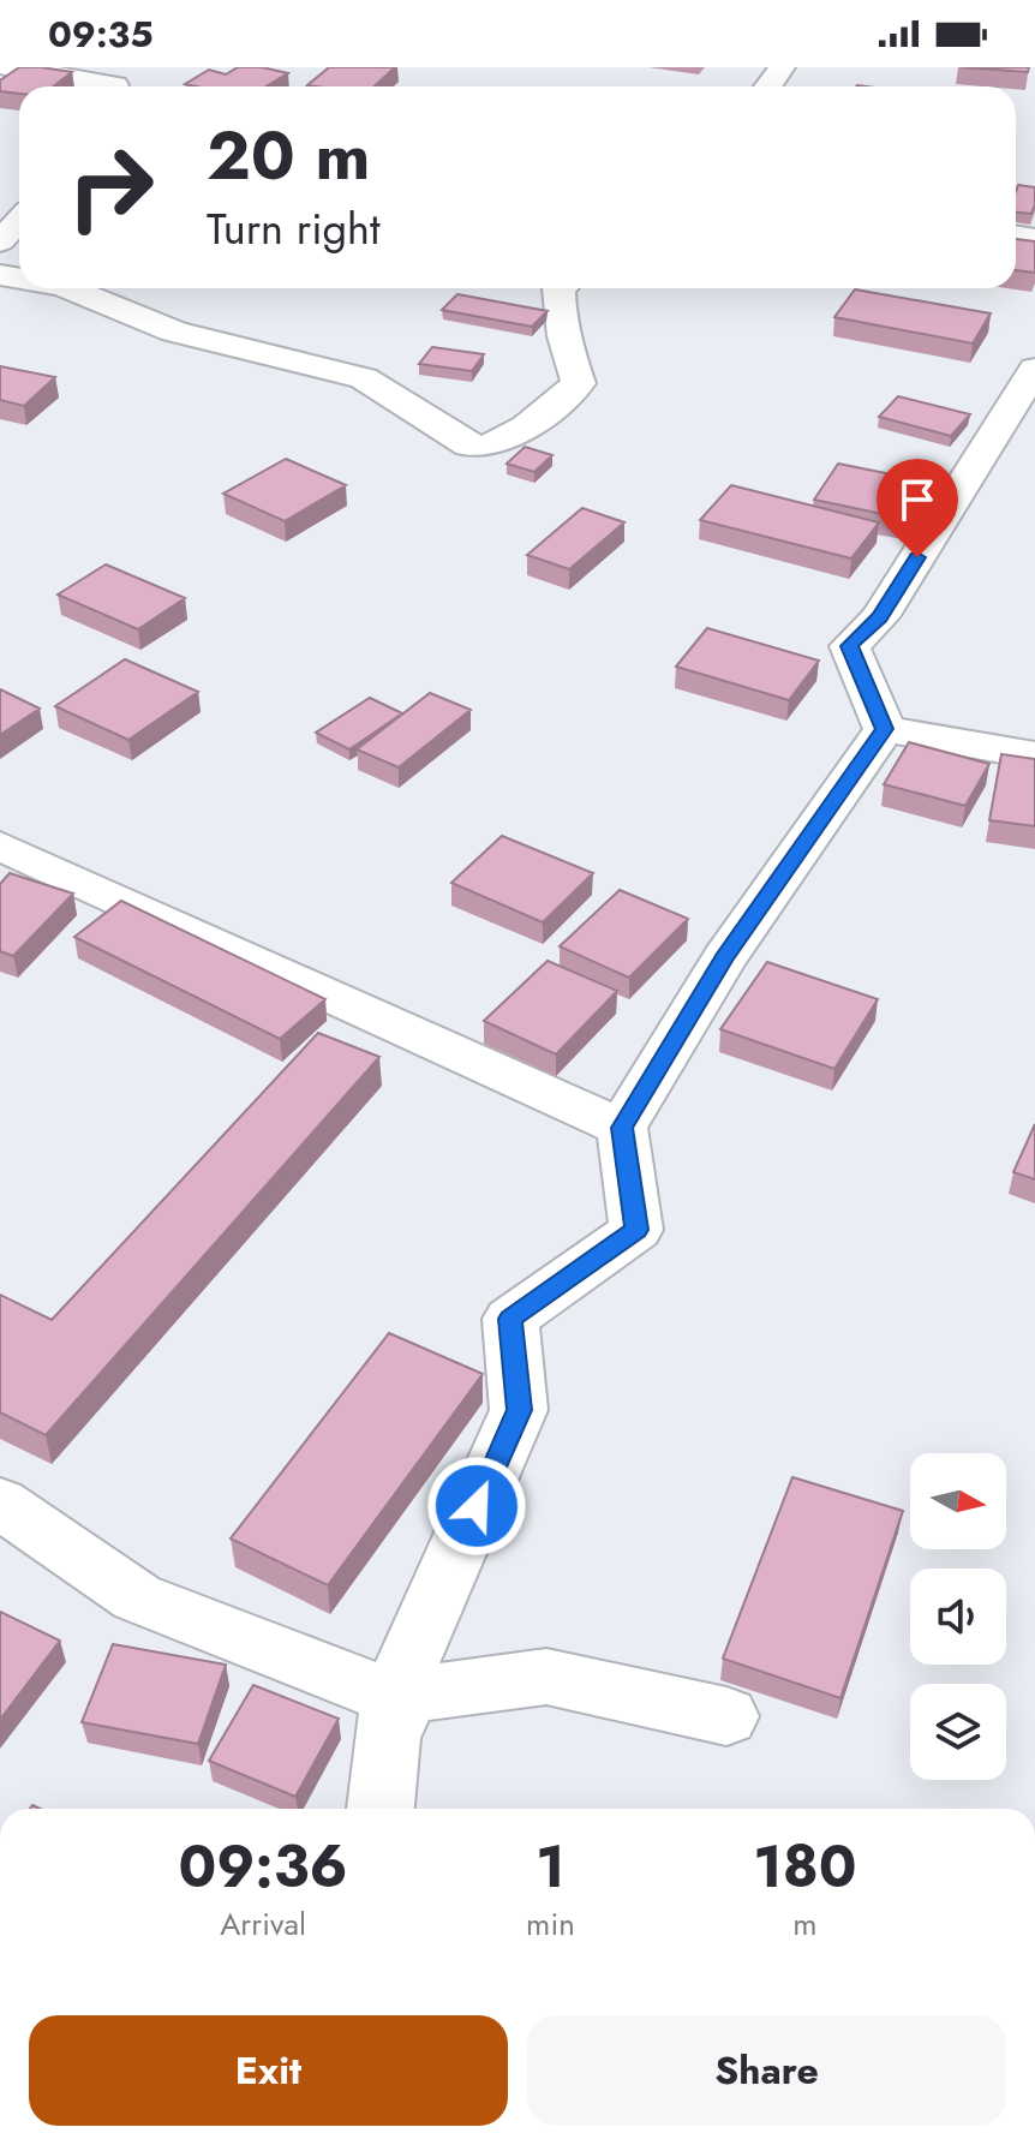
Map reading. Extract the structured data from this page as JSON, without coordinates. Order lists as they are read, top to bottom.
{
  "north": "right",
  "page": {
    "status": "09:35",
    "turn": ["20 m", "Turn right"],
    "eta": [
      "09:36",
      "Arrival",
      "1",
      "min",
      "180",
      "m"
    ],
    "buttons": ["Exit", "Share"]
  }
}
